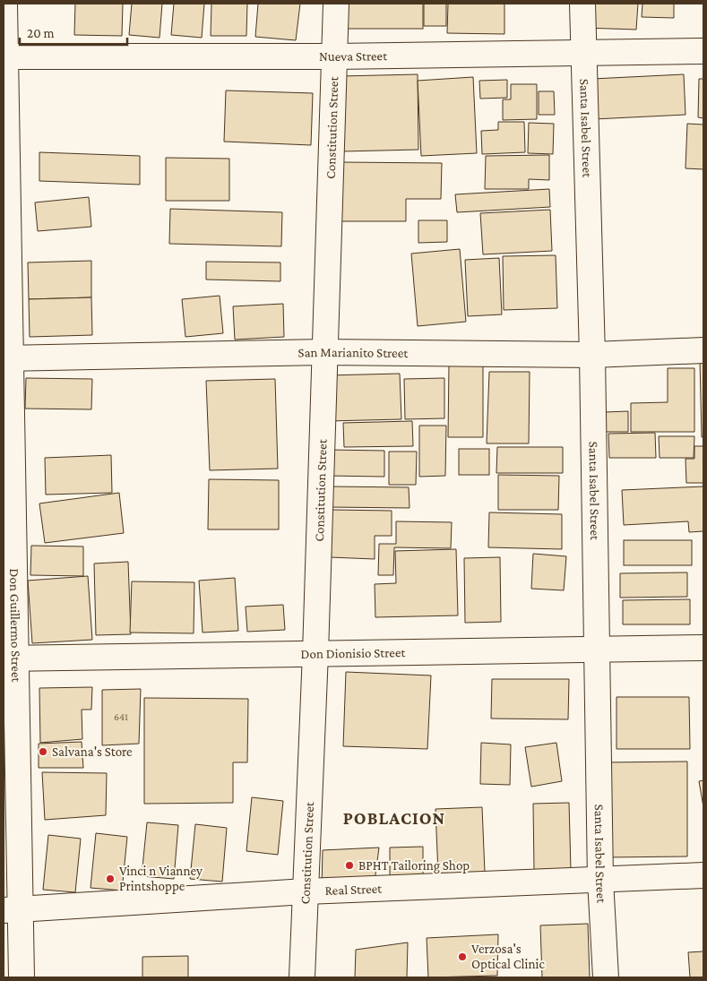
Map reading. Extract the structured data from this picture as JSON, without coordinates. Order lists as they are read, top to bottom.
{
  "streets": {
    "street": [
      "Nueva Street",
      "Constitution Street",
      "Santa Isabel Street",
      "San Marianito Street",
      "Don Guillermo Street",
      "Don Dionisio Street",
      "Real Street"
    ]
  },
  "crossings": [
    ["Nueva Street", "Constitution Street"],
    ["Nueva Street", "Santa Isabel Street"],
    ["Nueva Street", "Don Guillermo Street"],
    ["Constitution Street", "San Marianito Street"],
    ["Constitution Street", "Don Dionisio Street"],
    ["Constitution Street", "Real Street"],
    ["Santa Isabel Street", "San Marianito Street"],
    ["Santa Isabel Street", "Don Dionisio Street"],
    ["Santa Isabel Street", "Real Street"],
    ["San Marianito Street", "Don Guillermo Street"],
    ["Don Guillermo Street", "Don Dionisio Street"],
    ["Don Guillermo Street", "Real Street"]
  ],
  "districts": ["POBLACION"],
  "places": [
    "Salvana's Store",
    "BPHT Tailoring Shop",
    "Vinci n Vianney Printshoppe",
    "Verzosa's Optical Clinic"
  ],
  "house_numbers": ["641"],
  "scale_bar": "20 m"
}
